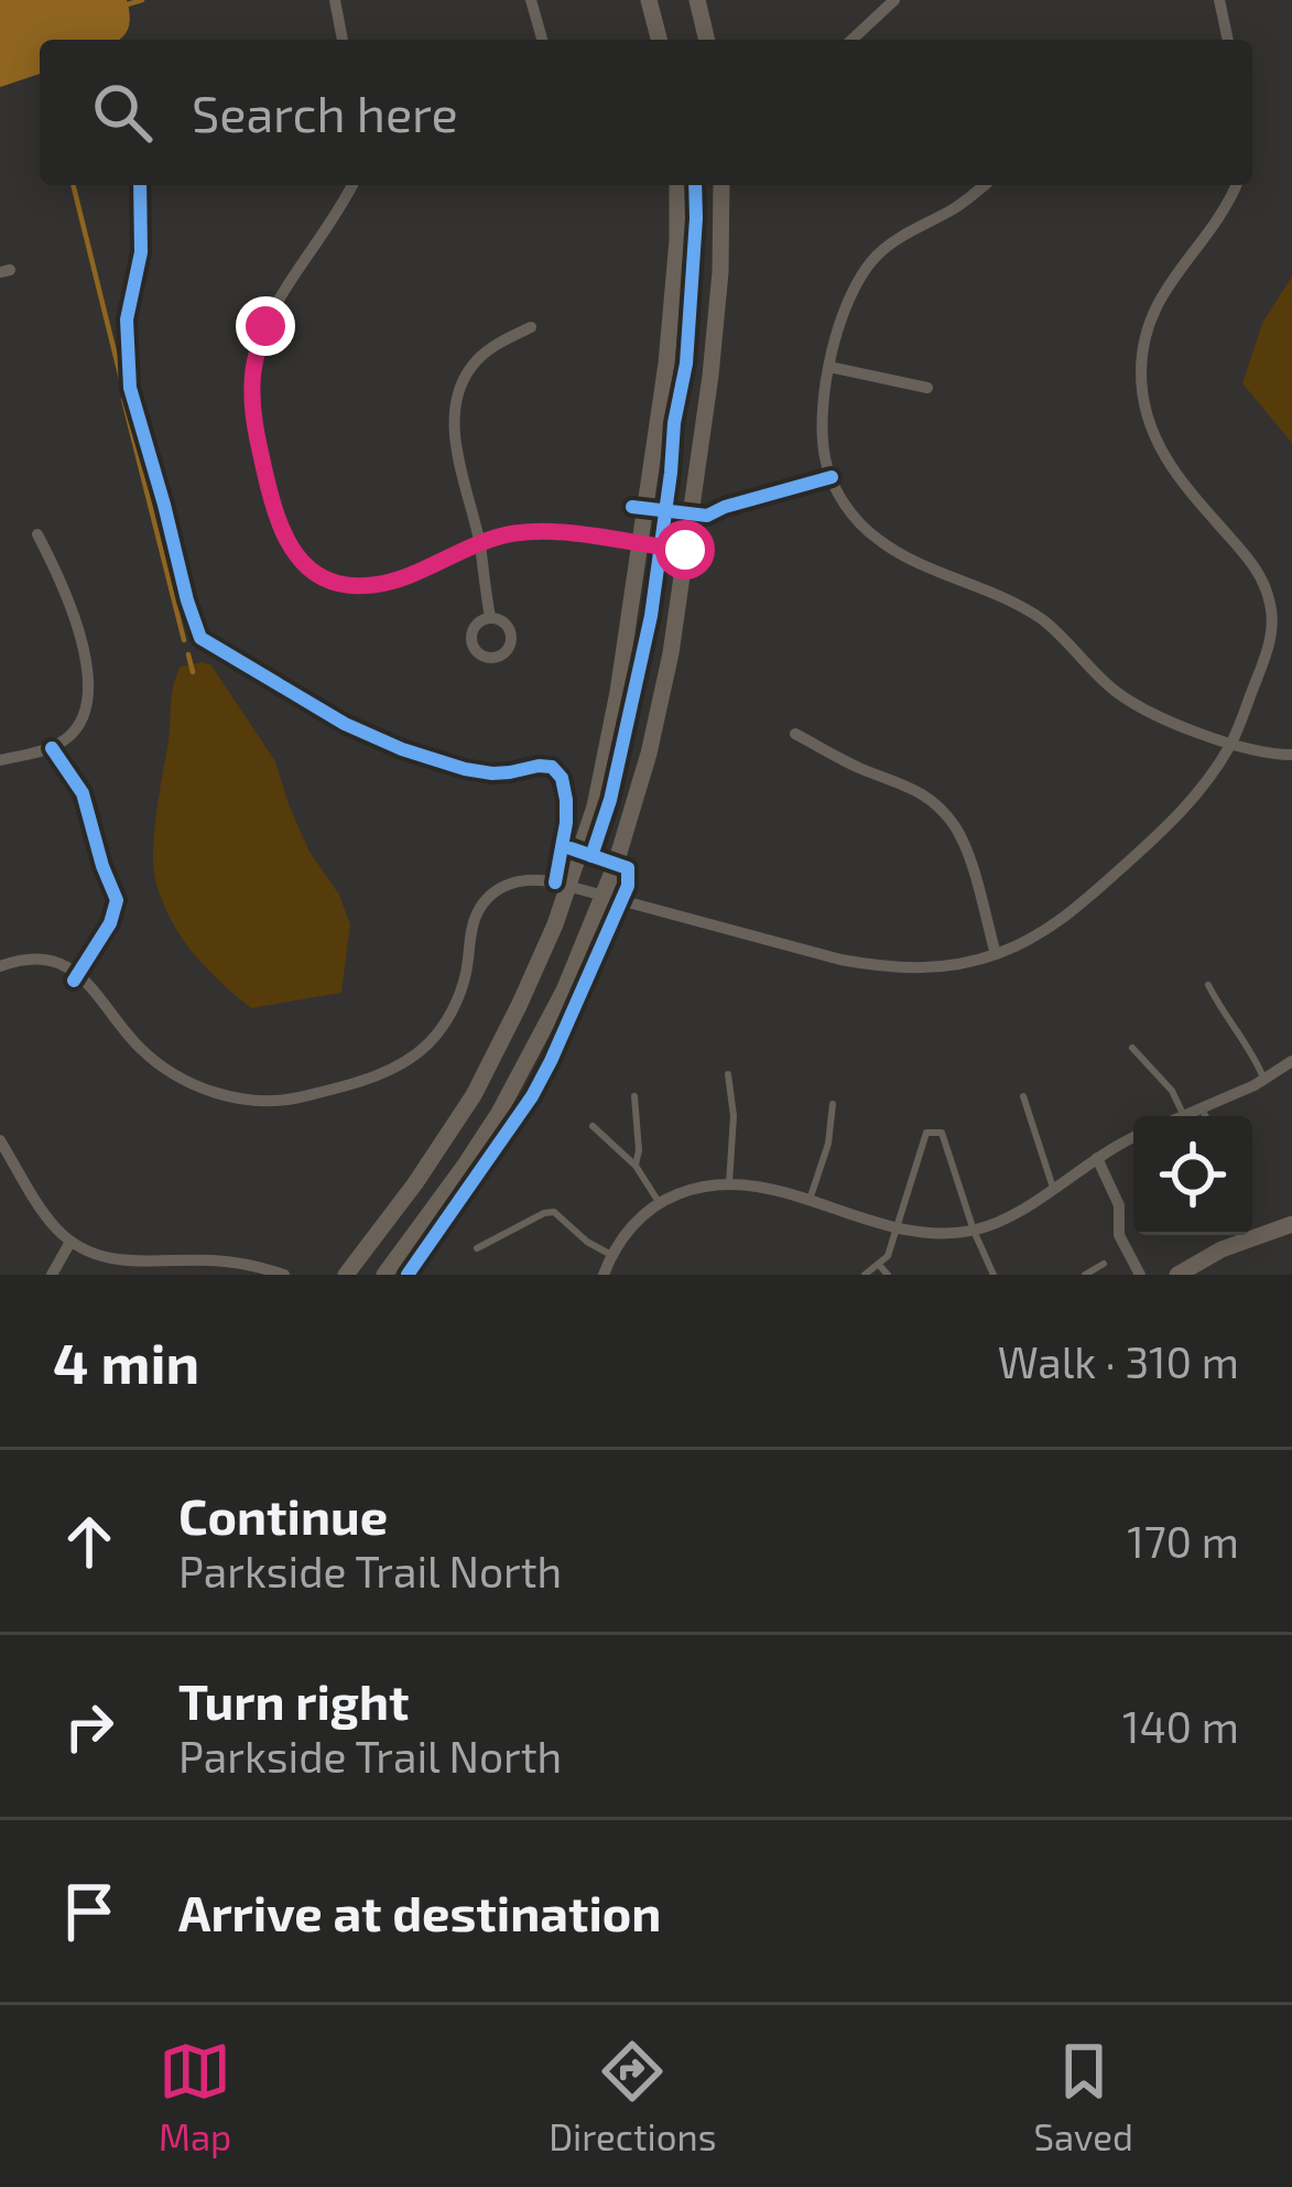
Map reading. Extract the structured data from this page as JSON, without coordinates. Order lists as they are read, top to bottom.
{
  "page": {
    "search": "Search here",
    "heading": ["4 min", "Walk · 310 m"],
    "list": [
      ["Continue", "Parkside Trail North", "170 m"],
      ["Turn right", "Parkside Trail North", "140 m"],
      "Arrive at destination"
    ],
    "nav": ["Map", "Directions", "Saved"]
  }
}
